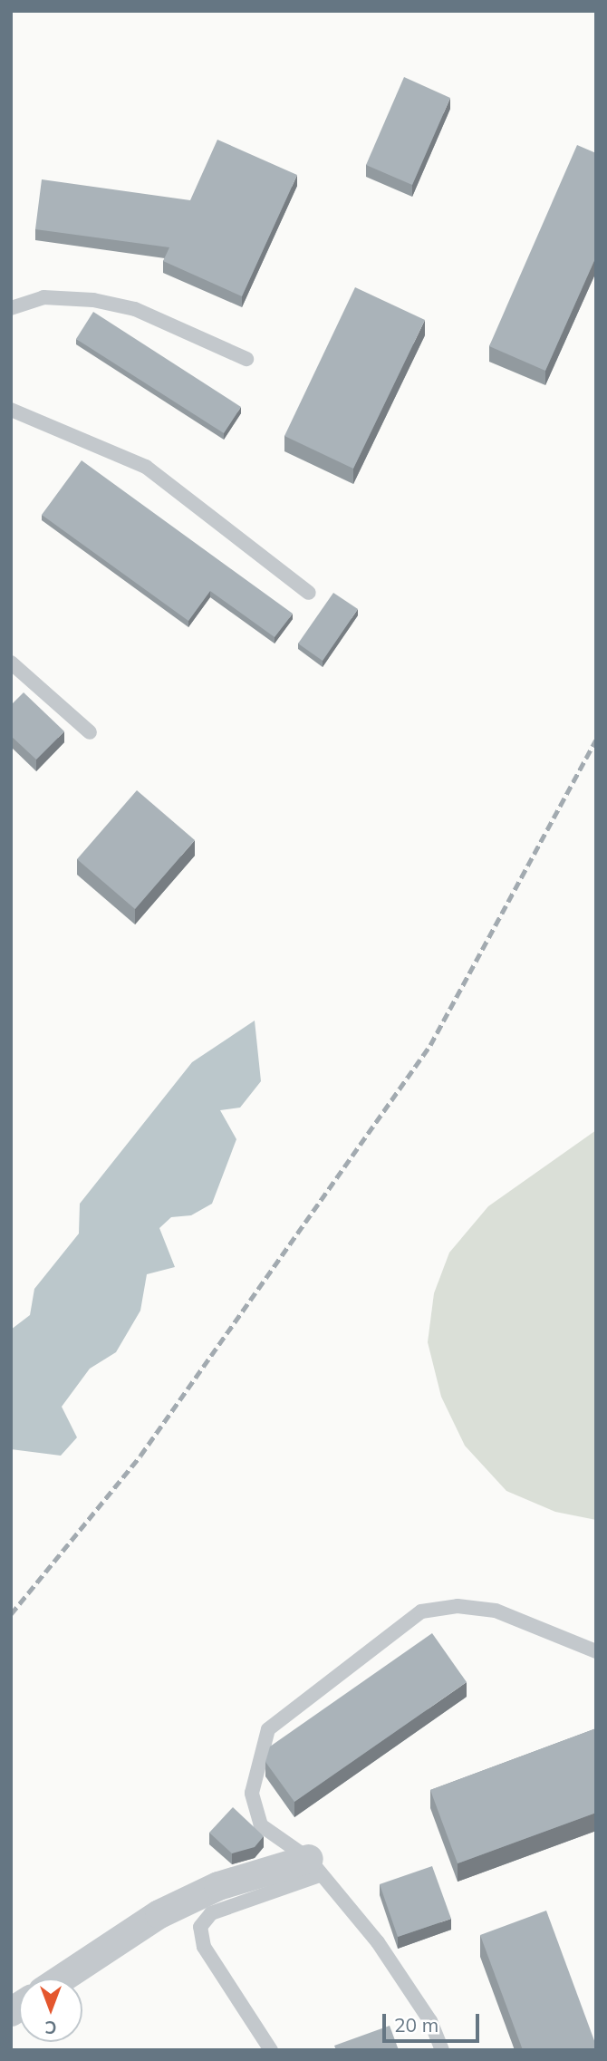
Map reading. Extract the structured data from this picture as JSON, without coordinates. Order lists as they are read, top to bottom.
{
  "scale_bar": "20 m",
  "north": "bottom"
}
